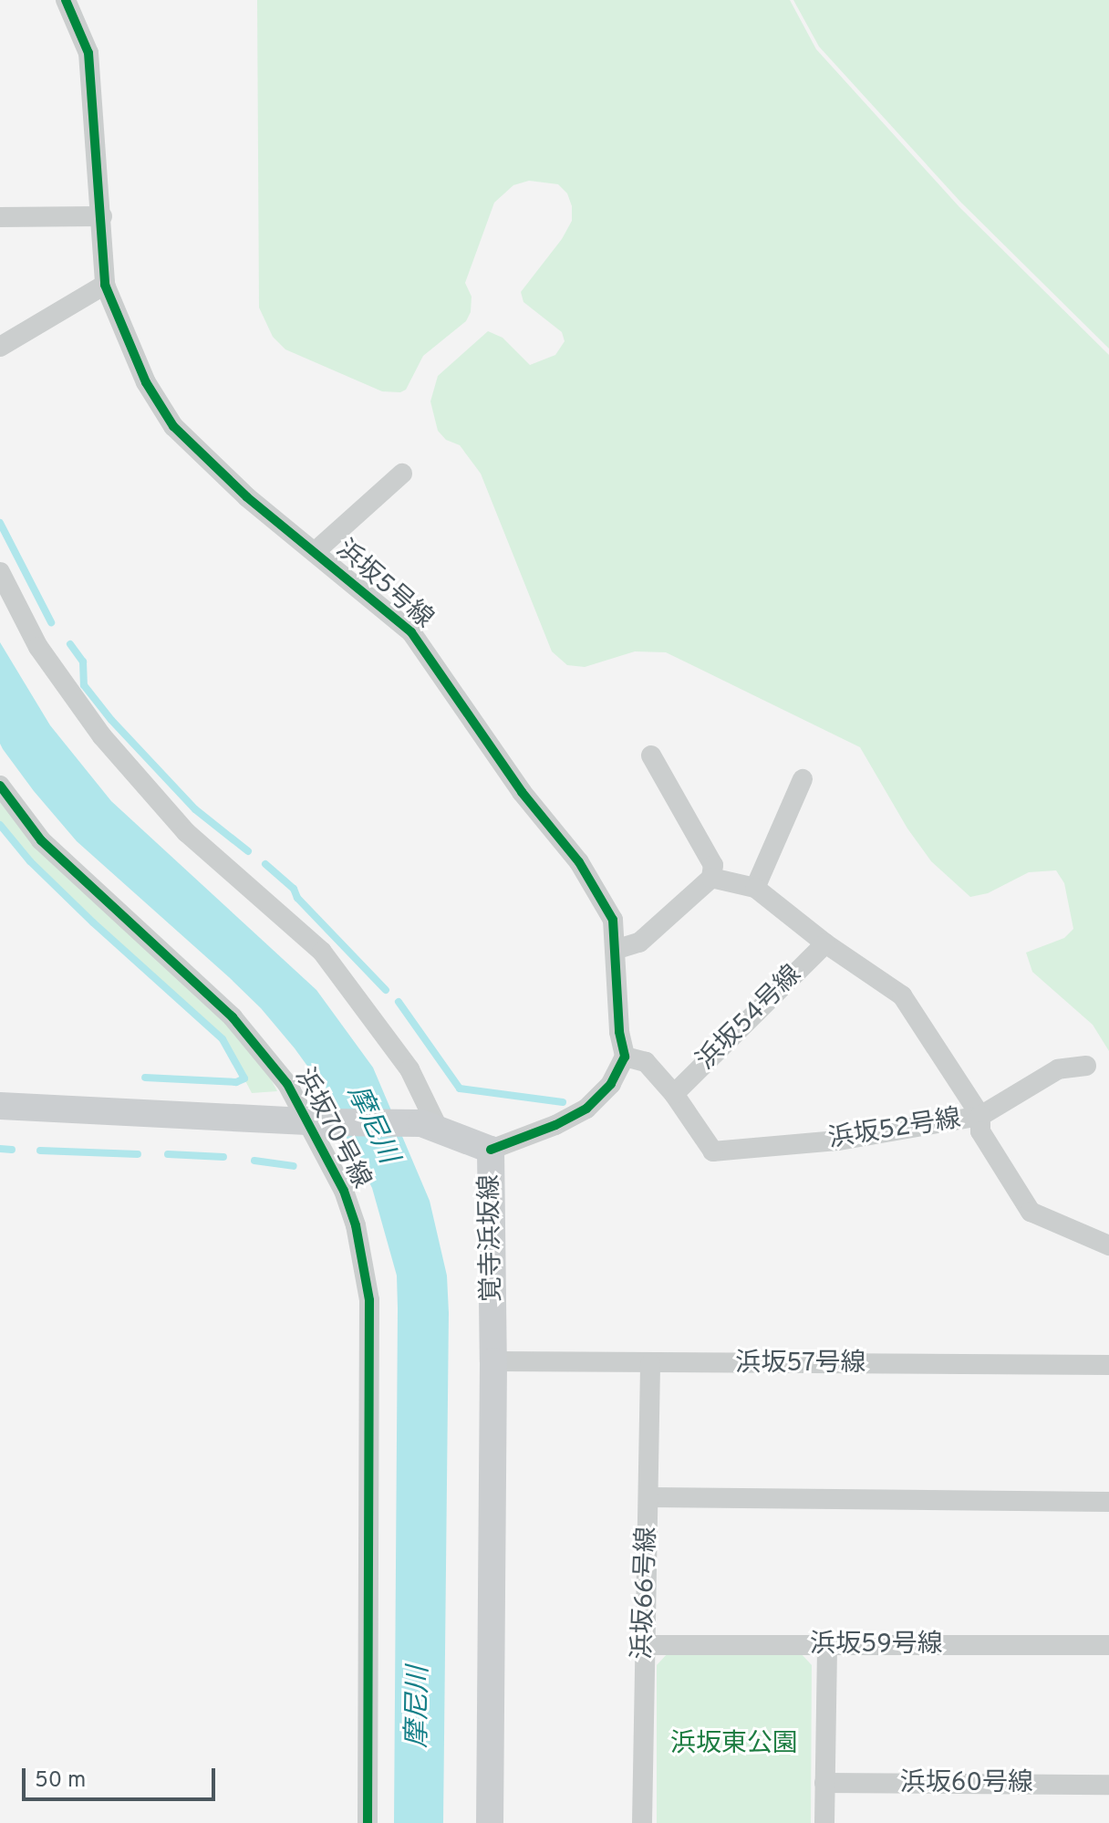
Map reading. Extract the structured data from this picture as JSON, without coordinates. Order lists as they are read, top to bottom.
{
  "streets": {
    "street": [
      "浜坂5号線",
      "浜坂54号線",
      "浜坂70号線",
      "浜坂52号線",
      "覚寺浜坂線",
      "浜坂57号線",
      "浜坂66号線",
      "浜坂59号線",
      "浜坂60号線"
    ]
  },
  "crossings": [
    ["浜坂5号線", "浜坂52号線"],
    ["浜坂54号線", "浜坂52号線"],
    ["浜坂70号線", "覚寺浜坂線"],
    ["覚寺浜坂線", "浜坂57号線"],
    ["浜坂57号線", "浜坂66号線"],
    ["浜坂66号線", "浜坂59号線"]
  ],
  "water": ["摩尼川"],
  "parks": ["浜坂東公園"],
  "scale_bar": "50 m"
}
